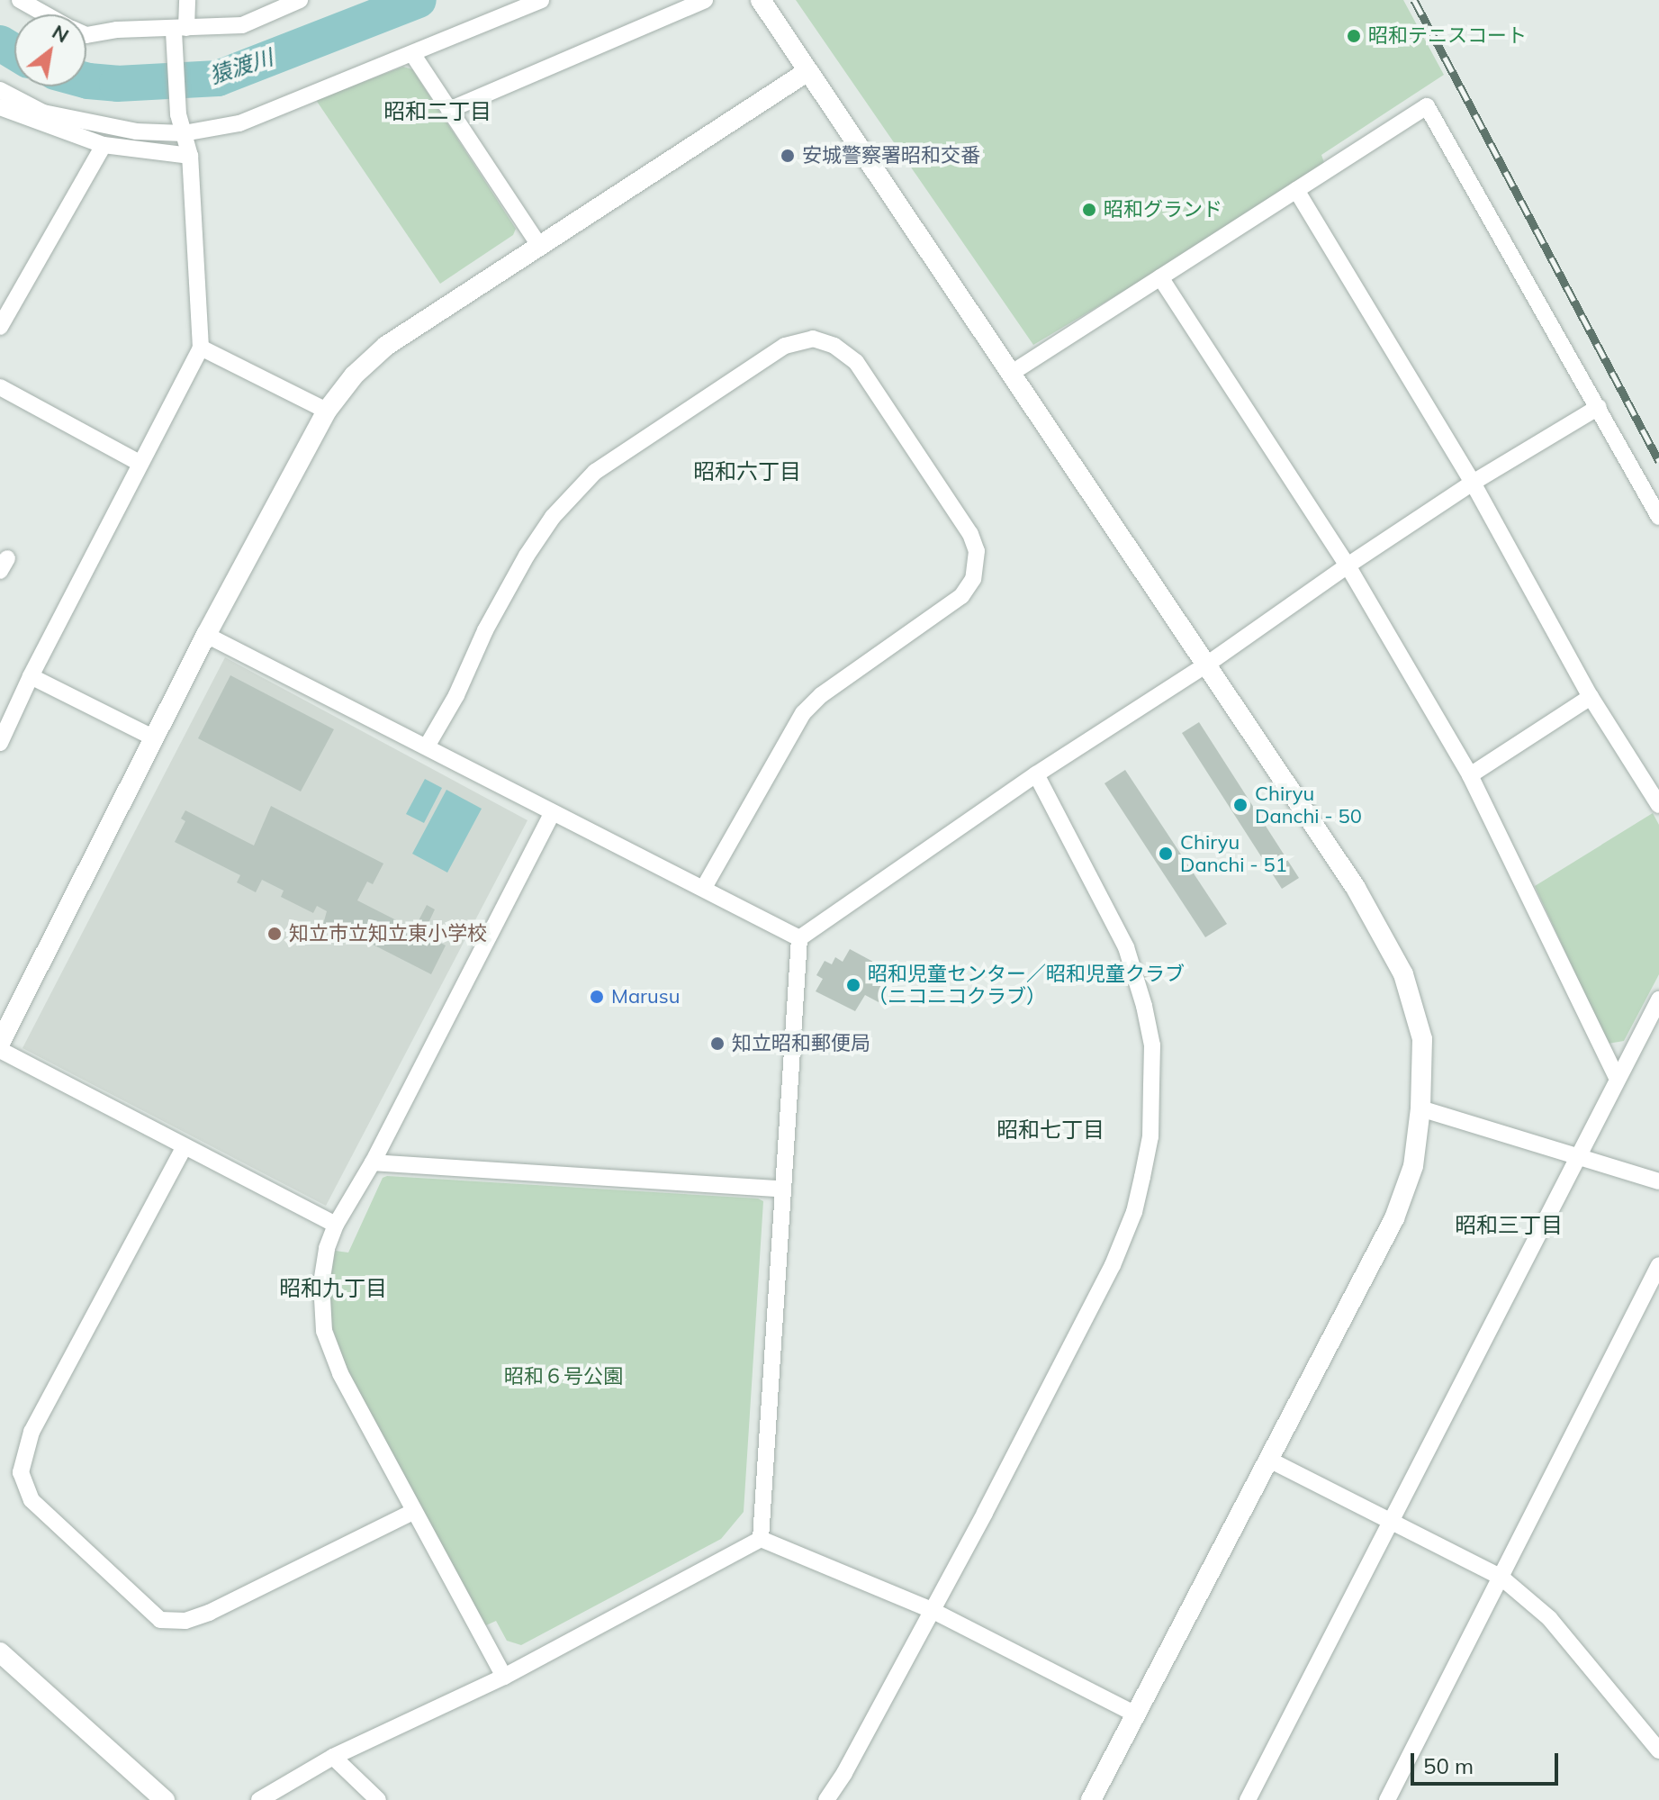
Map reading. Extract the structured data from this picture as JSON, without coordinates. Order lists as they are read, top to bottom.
{
  "districts": [
    "昭和二丁目",
    "昭和六丁目",
    "昭和七丁目",
    "昭和三丁目",
    "昭和九丁目"
  ],
  "water": ["猿渡川"],
  "parks": ["昭和６号公園"],
  "places": [
    "昭和テニスコート",
    "安城警察署昭和交番",
    "昭和グランド",
    "Chiryu Danchi - 50",
    "Chiryu Danchi - 51",
    "知立市立知立東小学校",
    "昭和児童センター／昭和児童クラブ （ニコニコクラブ）",
    "Marusu",
    "知立昭和郵便局"
  ],
  "scale_bar": "50 m",
  "north": "top right"
}
